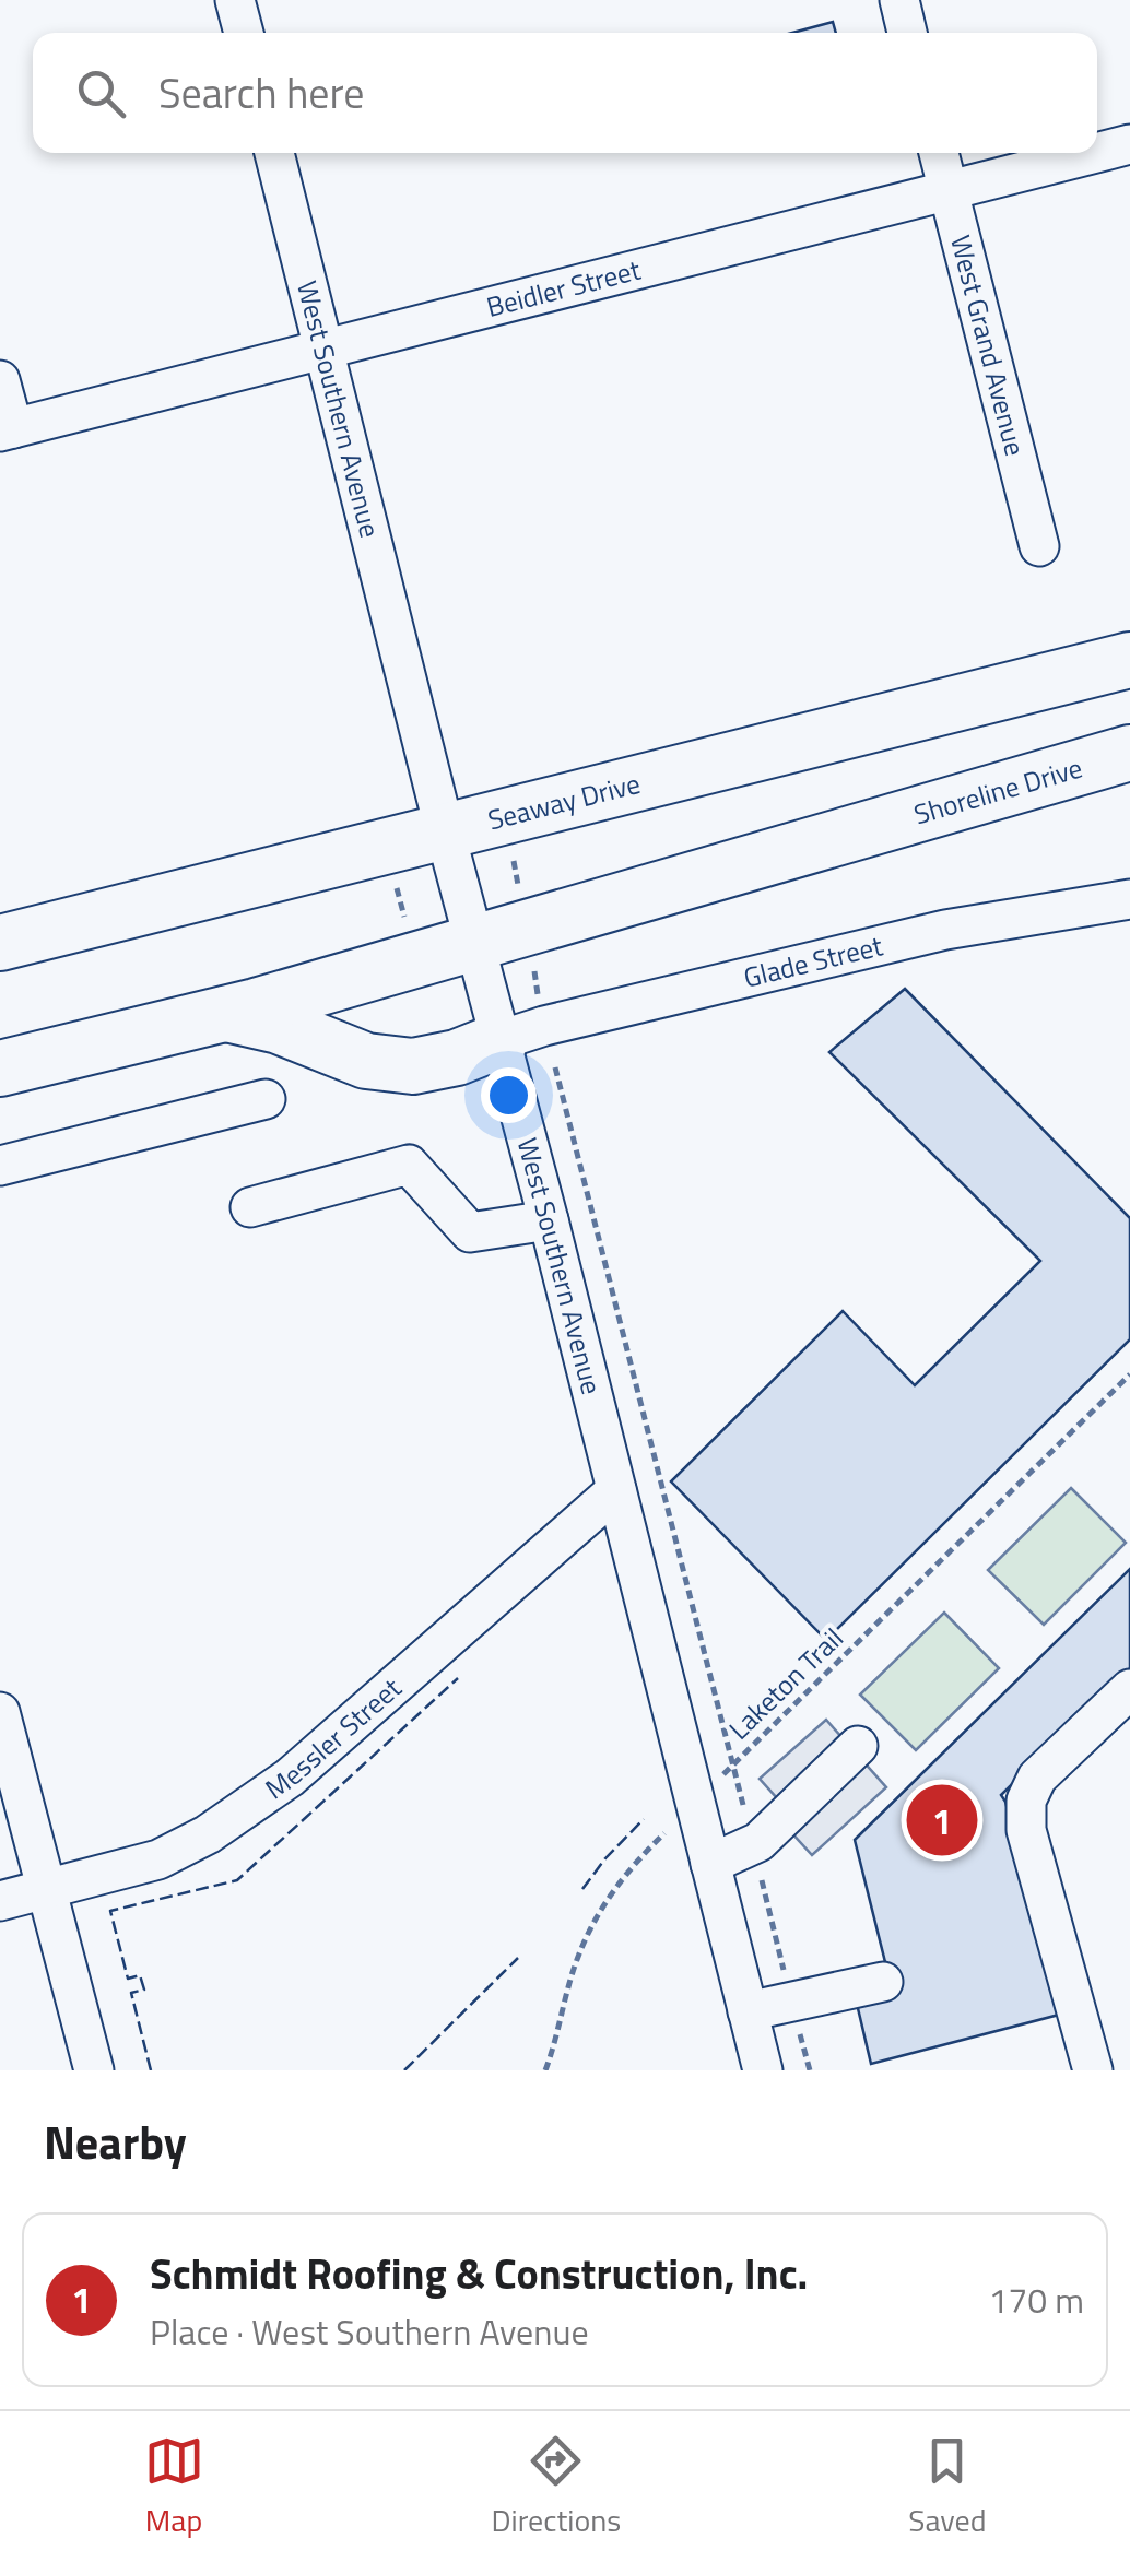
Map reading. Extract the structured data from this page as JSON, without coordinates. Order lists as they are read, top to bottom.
{
  "streets": {
    "highway": ["Shoreline Drive", "Seaway Drive"],
    "street": [
      "Beidler Street",
      "West Grand Avenue",
      "West Southern Avenue",
      "Glade Street",
      "Messler Street"
    ],
    "path": ["Laketon Trail"]
  },
  "crossings": [
    ["Beidler Street", "West Grand Avenue"],
    ["Beidler Street", "West Southern Avenue"],
    ["West Southern Avenue", "Seaway Drive"],
    ["West Southern Avenue", "Glade Street"],
    ["West Southern Avenue", "Laketon Trail"],
    ["West Southern Avenue", "Messler Street"]
  ],
  "page": {
    "search": "Search here",
    "pins": "1",
    "heading": "Nearby",
    "list": [
      {
        "mark": "1",
        "name": "Schmidt Roofing & Construction, Inc.",
        "note": "Place · West Southern Avenue",
        "value": "170 m"
      }
    ],
    "nav": ["Map", "Directions", "Saved"]
  }
}
